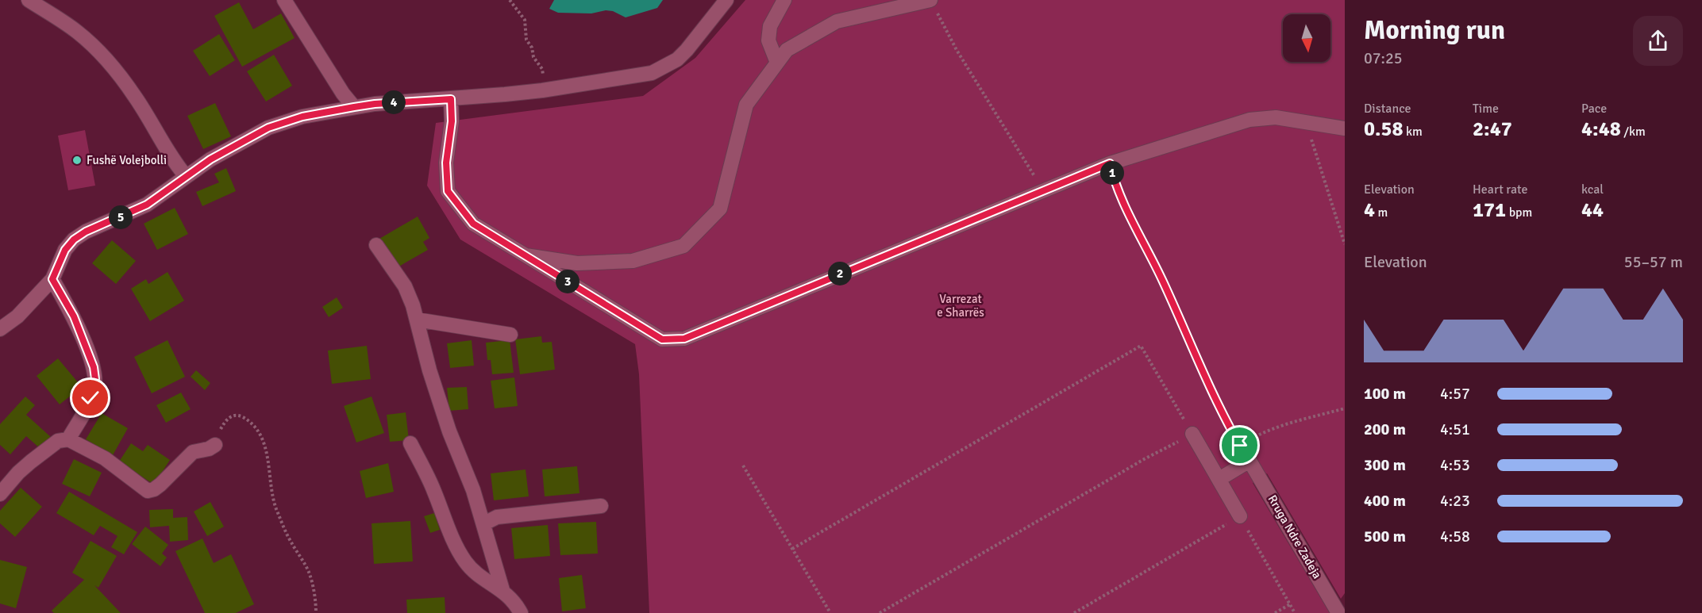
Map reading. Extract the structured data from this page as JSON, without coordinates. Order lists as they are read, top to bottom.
{
  "streets": {
    "street": ["Rruga Ndre Zadeja"]
  },
  "parks": ["Varrezat e Sharrës"],
  "places": ["Fushë Volejbolli"],
  "north": "bottom",
  "page": {
    "heading": ["Morning run", "07:25"],
    "stats": [
      ["Distance", "0.58 km"],
      ["Time", "2:47"],
      ["Pace", "4:48 /km"],
      ["Elevation", "4 m"],
      ["Heart rate", "171 bpm"],
      ["kcal", "44"]
    ],
    "pins": [
      "4",
      "1",
      "5",
      "2",
      "3"
    ],
    "chart": ["Elevation", "55–57 m"],
    "list": [
      {
        "name": "100 m",
        "note": "4:57"
      },
      {
        "name": "200 m",
        "note": "4:51"
      },
      {
        "name": "300 m",
        "note": "4:53"
      },
      {
        "name": "400 m",
        "note": "4:23"
      },
      {
        "name": "500 m",
        "note": "4:58"
      }
    ]
  }
}
